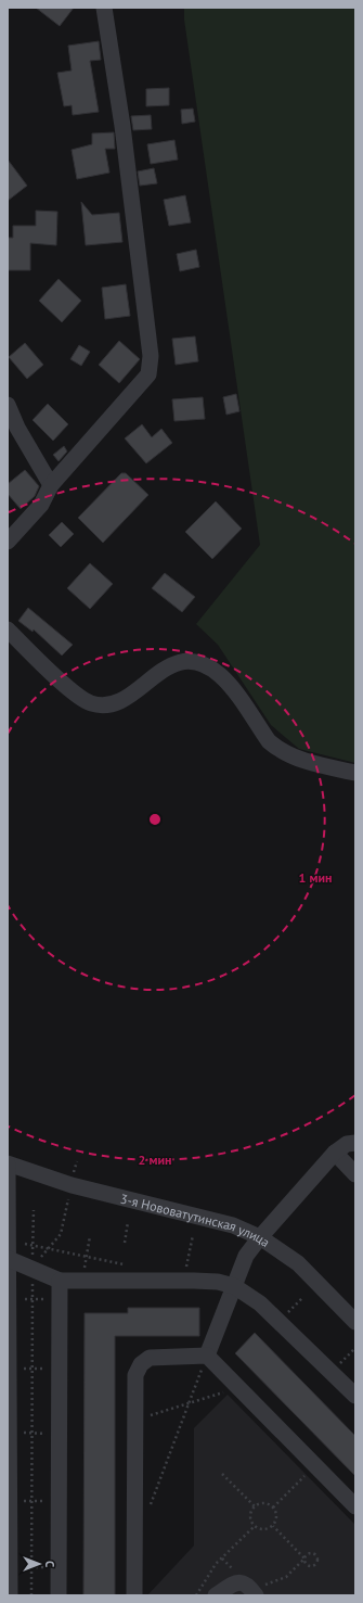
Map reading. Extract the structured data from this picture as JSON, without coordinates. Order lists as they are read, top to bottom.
{
  "streets": {
    "street": ["3-я Нововатутинская улица"]
  },
  "north": "right",
  "rings": ["1 мин", "2 мин"]
}
